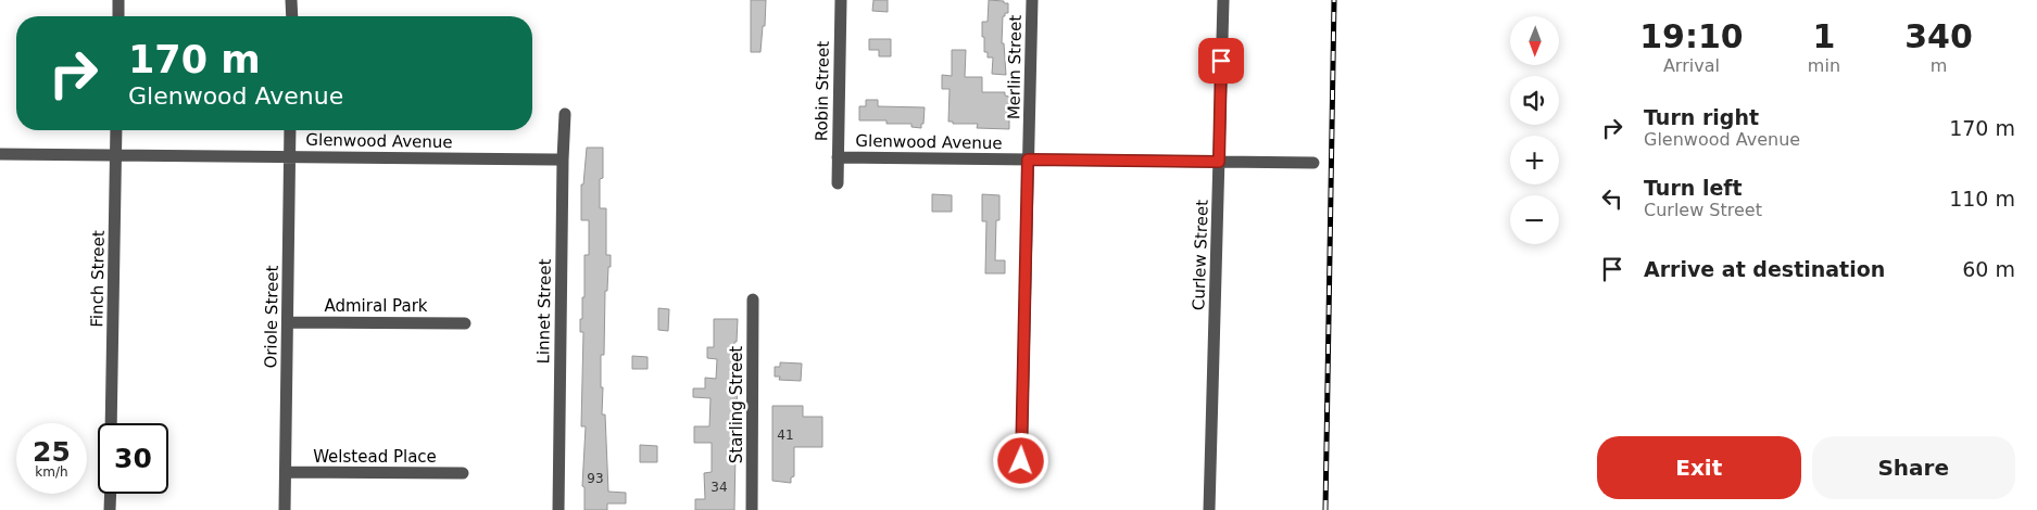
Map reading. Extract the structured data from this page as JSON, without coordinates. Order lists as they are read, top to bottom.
{
  "streets": {
    "street": [
      "Merlin Street",
      "Robin Street",
      "Glenwood Avenue",
      "Curlew Street",
      "Finch Street",
      "Admiral Park",
      "Linnet Street",
      "Oriole Street",
      "Starling Street",
      "Welstead Place"
    ]
  },
  "crossings": [
    ["Merlin Street", "Glenwood Avenue"],
    ["Robin Street", "Glenwood Avenue"],
    ["Glenwood Avenue", "Curlew Street"],
    ["Glenwood Avenue", "Finch Street"],
    ["Glenwood Avenue", "Linnet Street"],
    ["Glenwood Avenue", "Oriole Street"],
    ["Admiral Park", "Oriole Street"],
    ["Oriole Street", "Welstead Place"]
  ],
  "house_numbers": ["41", "93", "34"],
  "north": "bottom",
  "page": {
    "eta": [
      "19:10",
      "Arrival",
      "1",
      "min",
      "340",
      "m"
    ],
    "map_buttons": ["+", "−"],
    "turn": ["170 m", "Glenwood Avenue"],
    "list": [
      {
        "name": "Turn right",
        "note": "Glenwood Avenue",
        "value": "170 m"
      },
      {
        "name": "Turn left",
        "note": "Curlew Street",
        "value": "110 m"
      },
      {
        "name": "Arrive at destination",
        "value": "60 m"
      }
    ],
    "speed": "25 km/h",
    "limit": "30",
    "buttons": ["Exit", "Share"]
  }
}
